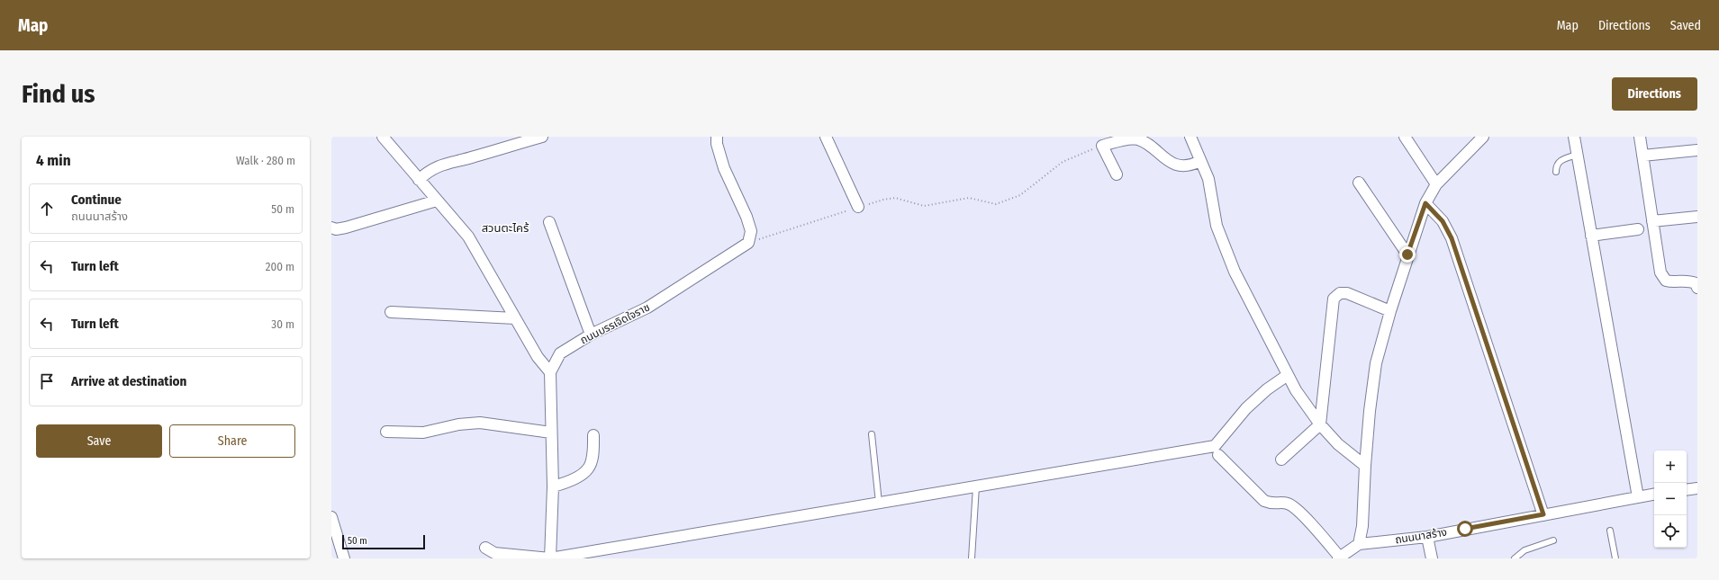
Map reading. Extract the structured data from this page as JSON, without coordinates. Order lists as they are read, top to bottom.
{
  "streets": {
    "street": ["ถนนบรรเจิดใจราช", "ถนนนาสร้าง"]
  },
  "districts": ["สวนตะไคร้"],
  "scale_bar": "50 m",
  "page": {
    "header": "Map",
    "nav": ["Map", "Directions", "Saved"],
    "buttons": [
      "Directions",
      ["Save", "Share"]
    ],
    "title": "Find us",
    "heading": ["4 min", "Walk · 280 m"],
    "list": [
      ["Continue", "ถนนนาสร้าง", "50 m"],
      ["Turn left", "200 m"],
      ["Turn left", "30 m"],
      "Arrive at destination"
    ],
    "map_buttons": ["+", "−"],
    "scale": "50 m"
  }
}
